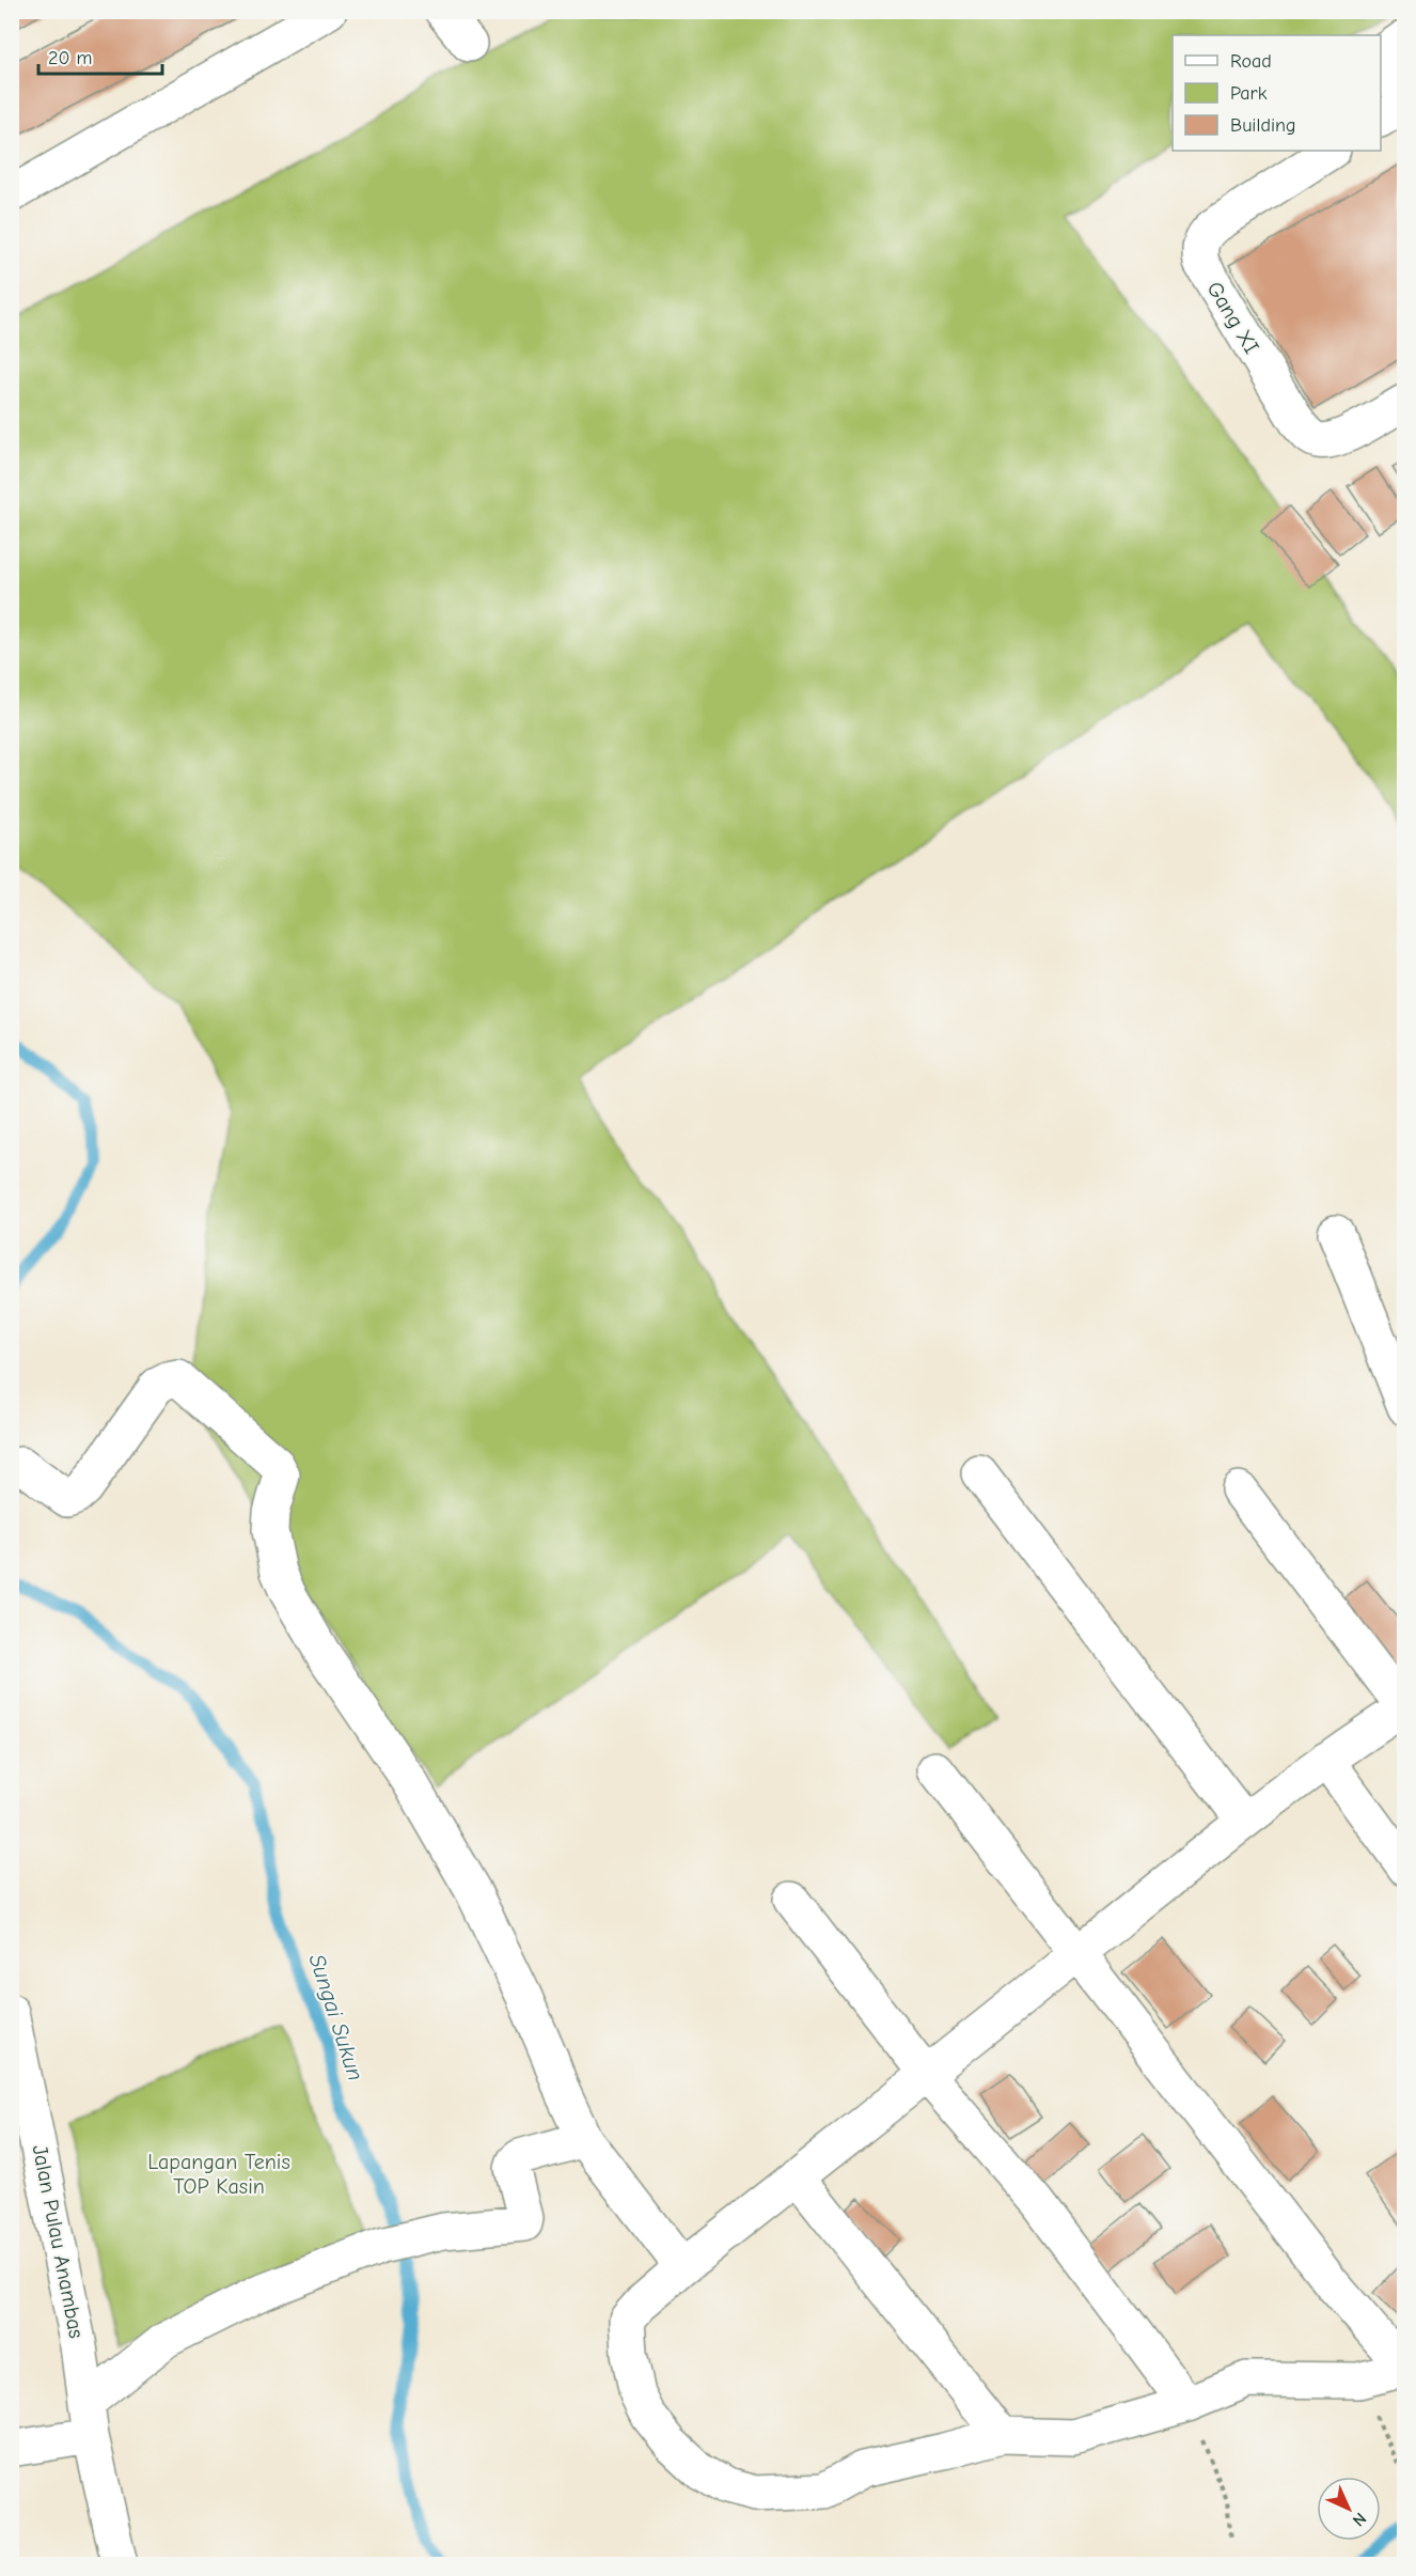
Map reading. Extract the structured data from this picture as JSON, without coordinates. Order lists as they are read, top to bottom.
{
  "streets": {
    "street": ["Gang XI", "Jalan Pulau Anambas"]
  },
  "water": ["Sungai Sukun"],
  "parks": ["Lapangan Tenis TOP Kasin"],
  "legend": ["Road", "Park", "Building"],
  "scale_bar": "20 m",
  "north": "bottom right"
}
